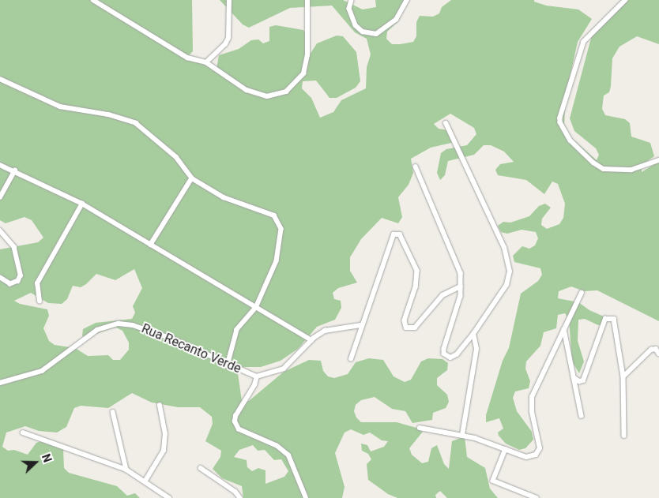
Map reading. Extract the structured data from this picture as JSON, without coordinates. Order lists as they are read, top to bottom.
{
  "streets": {
    "street": ["Rua Recanto Verde"]
  },
  "north": "right"
}
